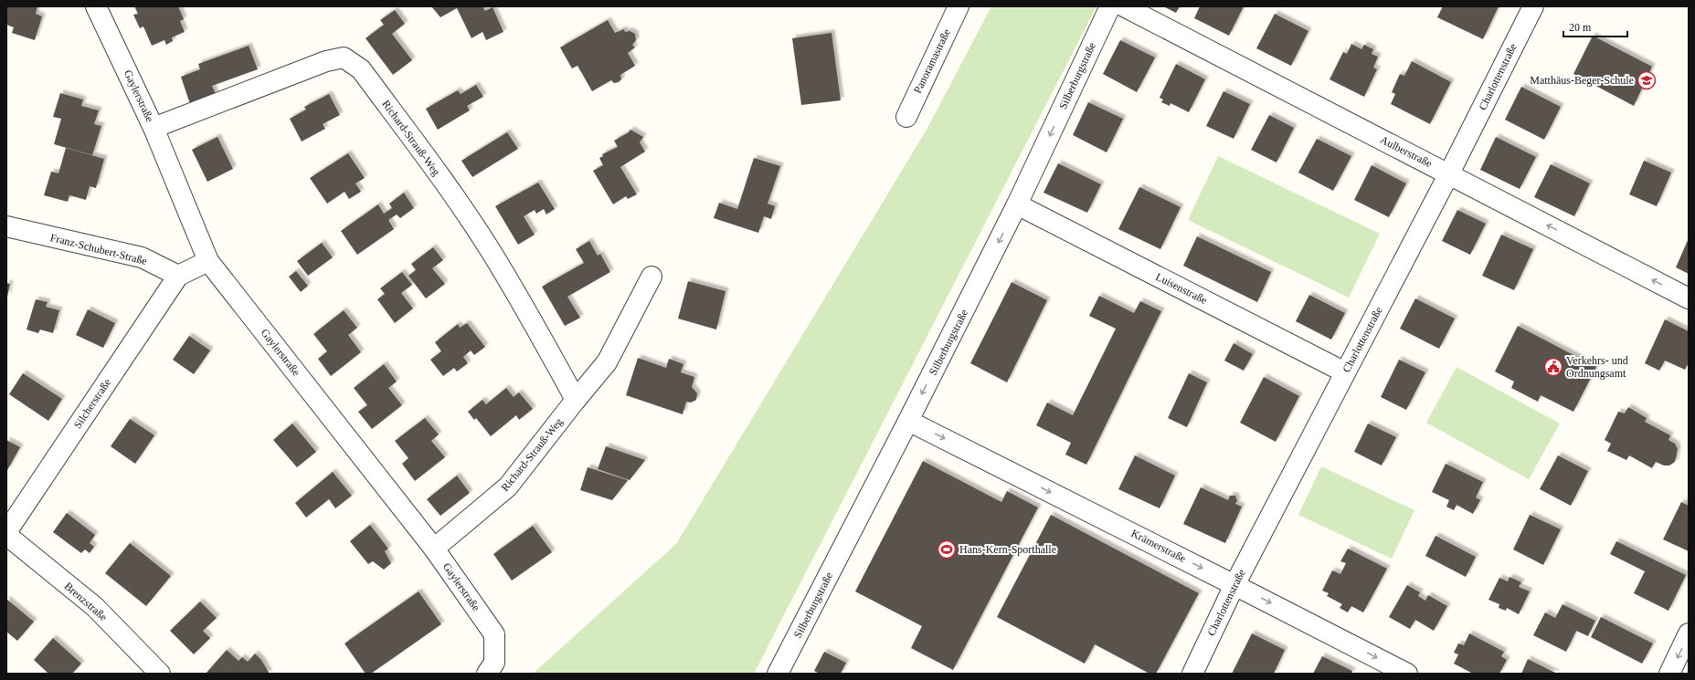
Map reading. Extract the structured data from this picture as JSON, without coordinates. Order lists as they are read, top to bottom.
{
  "streets": {
    "street": [
      "Panoramastraße",
      "Silberburgstraße",
      "Charlottenstraße",
      "Gaylerstraße",
      "Richard-Strauß-Weg",
      "Aulberstraße",
      "Franz-Schubert-Straße",
      "Luisenstraße",
      "Silcherstraße",
      "Krämerstraße",
      "Brenzstraße"
    ]
  },
  "crossings": [
    ["Silberburgstraße", "Luisenstraße"],
    ["Silberburgstraße", "Krämerstraße"],
    ["Charlottenstraße", "Aulberstraße"],
    ["Charlottenstraße", "Luisenstraße"],
    ["Charlottenstraße", "Krämerstraße"],
    ["Gaylerstraße", "Richard-Strauß-Weg"],
    ["Franz-Schubert-Straße", "Silcherstraße"],
    ["Silcherstraße", "Brenzstraße"]
  ],
  "one_way": ["Silberburgstraße", "Aulberstraße", "Krämerstraße"],
  "places": {
    "school or university": ["Matthäus-Beger-Schule"],
    "public building": ["Verkehrs- und Ordnungsamt"],
    "sports": ["Hans-Kern-Sporthalle"]
  },
  "scale_bar": "20 m"
}
